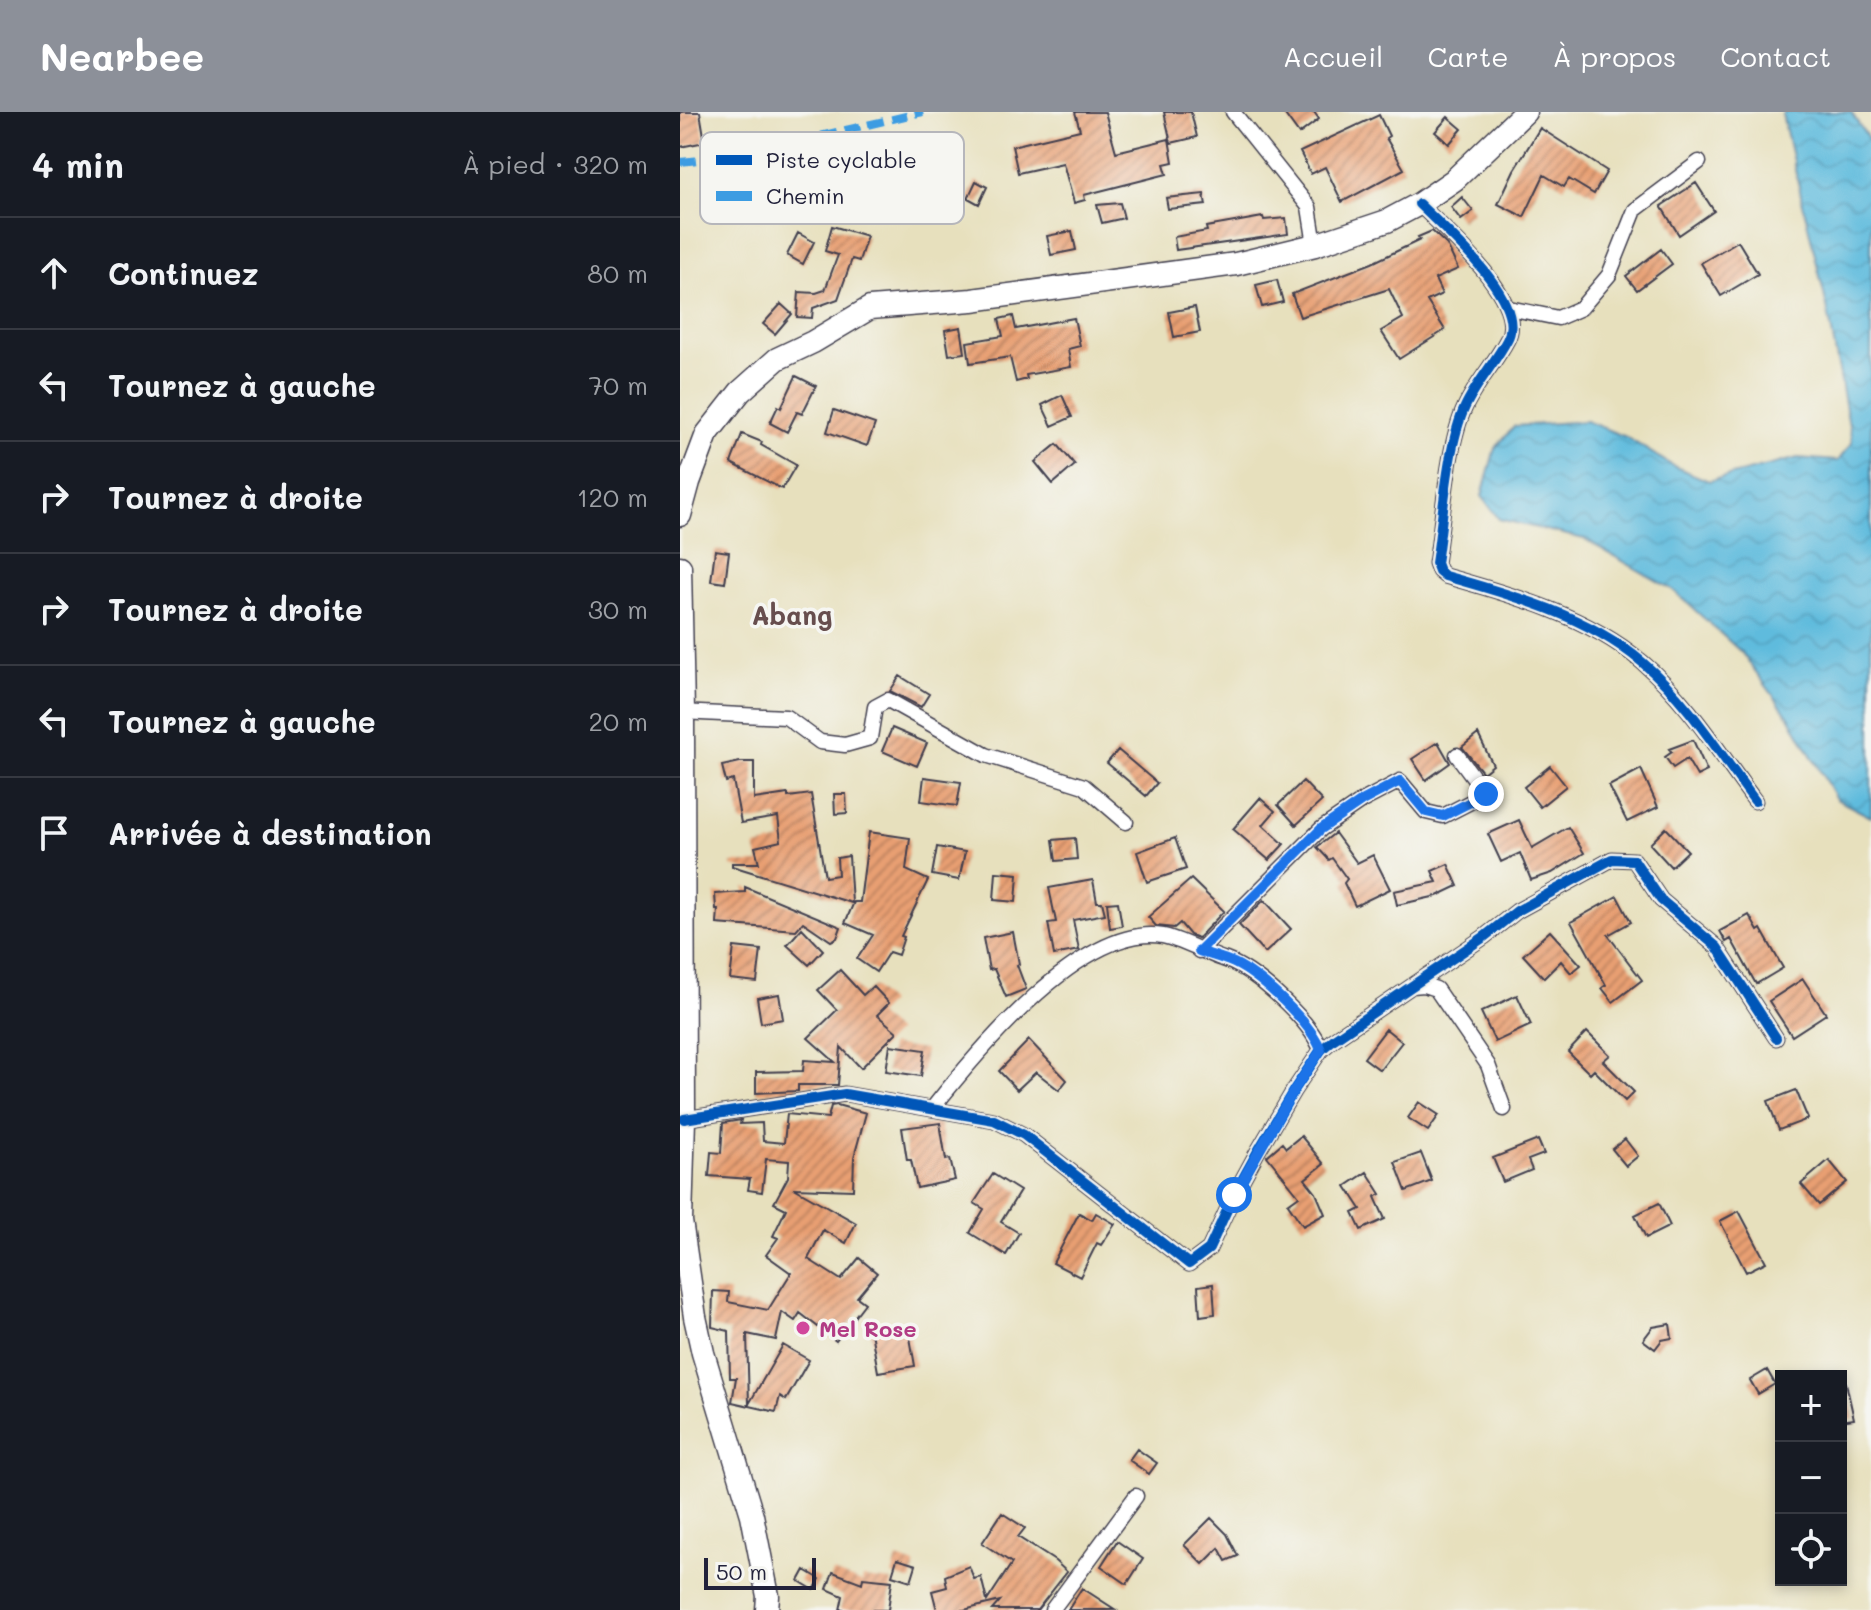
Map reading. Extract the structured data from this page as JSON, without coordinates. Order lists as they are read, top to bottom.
{
  "districts": ["Abang"],
  "places": ["Mel Rose"],
  "legend": ["Piste cyclable", "Chemin"],
  "scale_bar": "50 m",
  "page": {
    "header": "Nearbee",
    "nav": [
      "Accueil",
      "Carte",
      "À propos",
      "Contact"
    ],
    "heading": ["4 min", "À pied · 320 m"],
    "list": [
      ["Continuez", "80 m"],
      ["Tournez à gauche", "70 m"],
      ["Tournez à droite", "120 m"],
      ["Tournez à droite", "30 m"],
      ["Tournez à gauche", "20 m"],
      "Arrivée à destination"
    ],
    "map_buttons": ["+", "−"],
    "scale": "50 m"
  }
}
